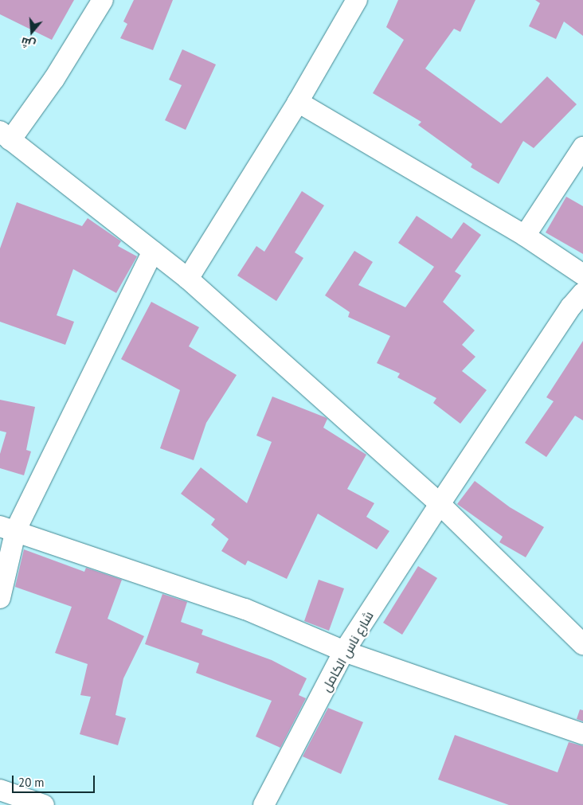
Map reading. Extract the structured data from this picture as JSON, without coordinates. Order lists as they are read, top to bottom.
{
  "streets": {
    "street": ["شارع ناس الكامل"]
  },
  "scale_bar": "20 m",
  "north": "bottom"
}
